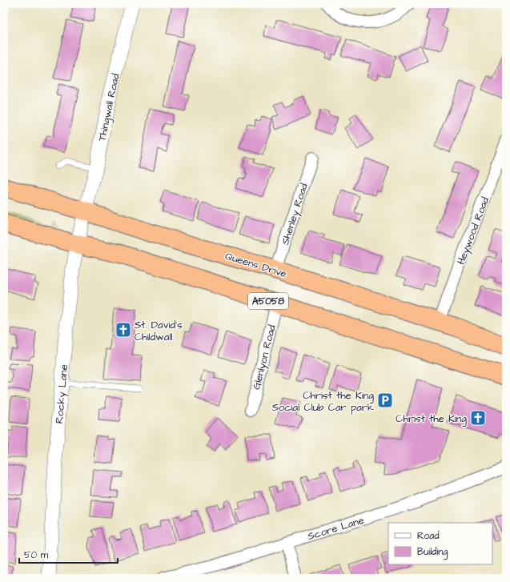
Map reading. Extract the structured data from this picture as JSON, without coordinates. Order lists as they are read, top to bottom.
{
  "streets": {
    "highway": ["Queens Drive", "A5058"],
    "street": [
      "Thingwall Road",
      "Shenley Road",
      "Heywood Road",
      "Glenlyon Road",
      "Rocky Lane",
      "Score Lane"
    ]
  },
  "crossings": [
    ["Thingwall Road", "Queens Drive"],
    ["Thingwall Road", "Rocky Lane"],
    ["Shenley Road", "Queens Drive"],
    ["Heywood Road", "Queens Drive"],
    ["Queens Drive", "Rocky Lane"],
    ["A5058", "Glenlyon Road"],
    ["A5058", "Rocky Lane"]
  ],
  "places": {
    "church": ["St. David's Childwall", "Christ the King"],
    "parking": ["Christ the King Social Club Car park"]
  },
  "legend": ["Road", "Building"],
  "scale_bar": "50 m"
}
